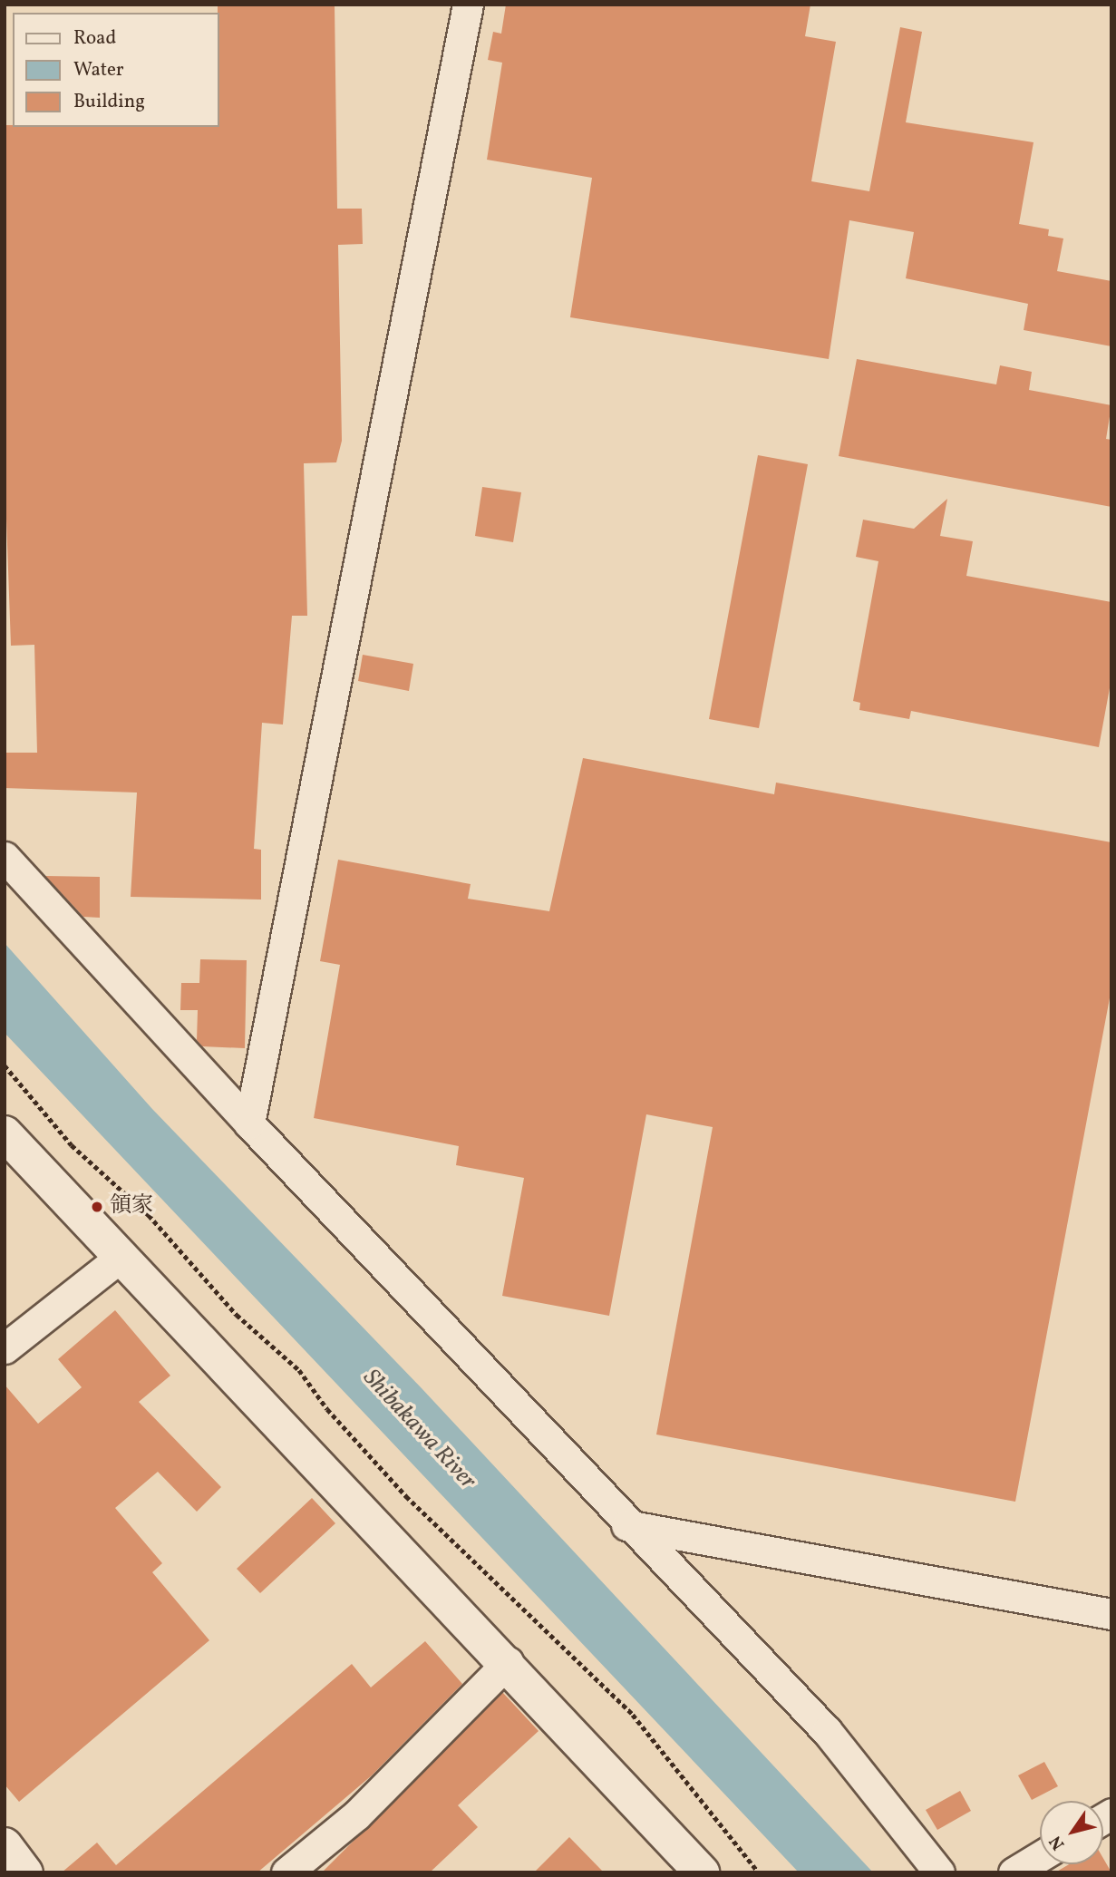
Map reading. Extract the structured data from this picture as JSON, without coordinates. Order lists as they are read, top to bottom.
{
  "water": ["Shibakawa River"],
  "places": ["領家"],
  "legend": ["Road", "Water", "Building"],
  "north": "bottom left"
}
